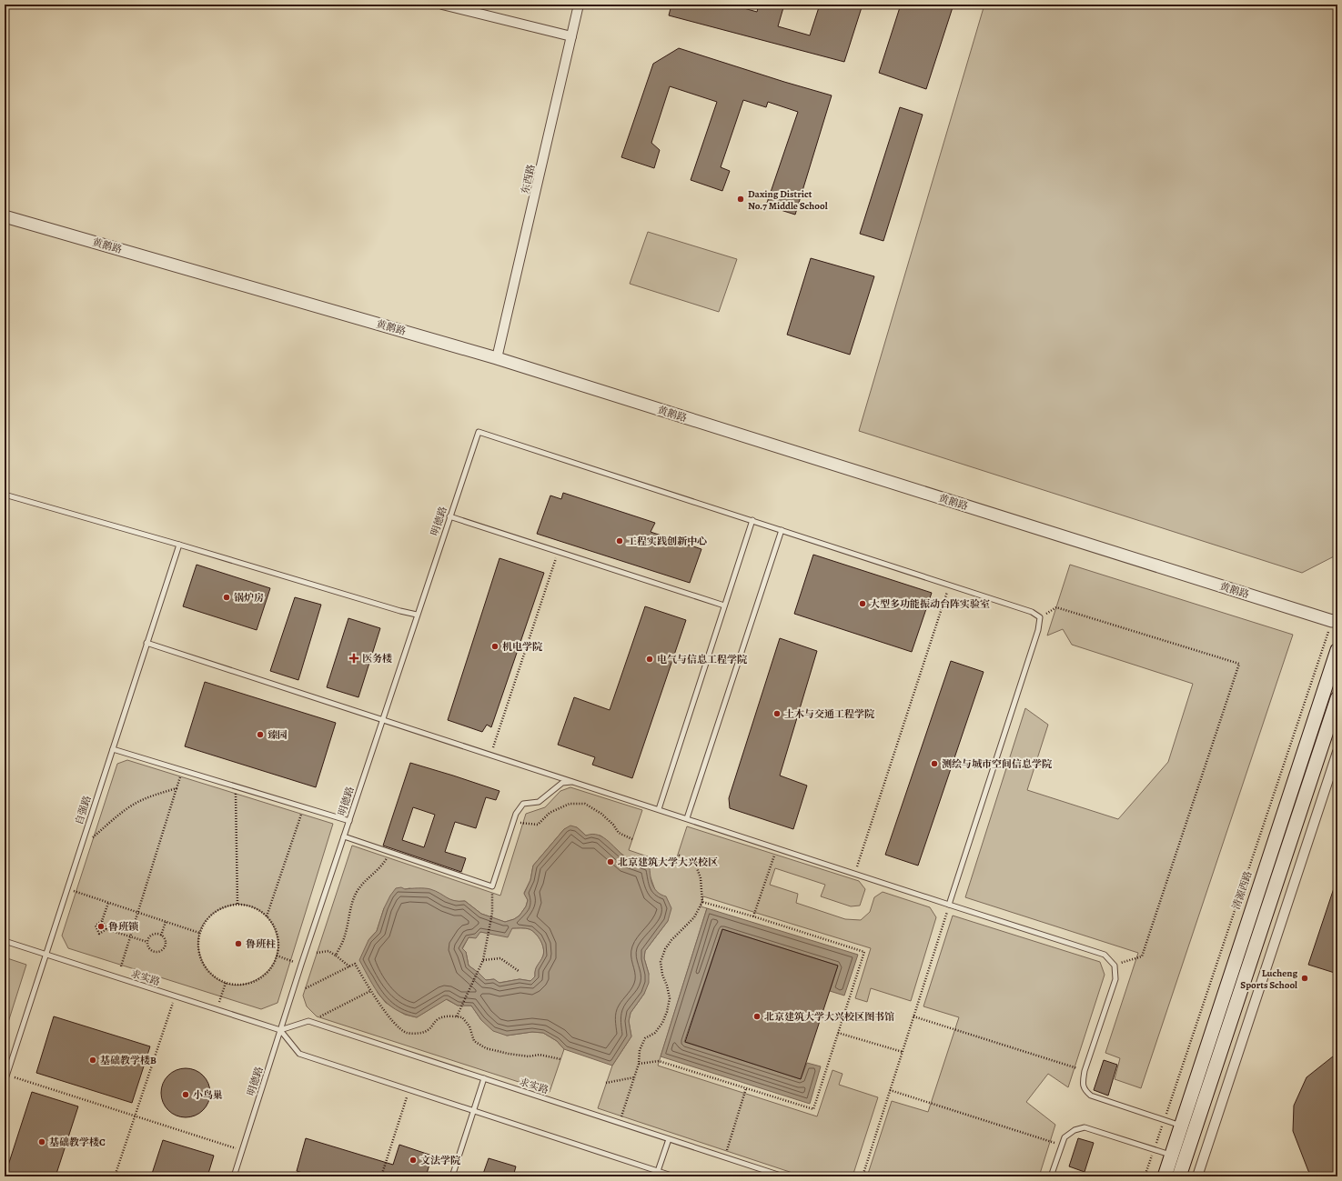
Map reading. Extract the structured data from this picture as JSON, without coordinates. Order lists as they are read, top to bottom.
{
  "streets": {
    "main road": ["清源西路"],
    "street": ["东西路", "黄鹅路"],
    "lane": ["明德路", "自强路", "求实路"]
  },
  "crossings": [
    ["东西路", "黄鹅路"],
    ["黄鹅路", "清源西路"],
    ["明德路", "求实路"],
    ["自强路", "求实路"]
  ],
  "places": {
    "other": [
      "Daxing District No.7 Middle School",
      "工程实践创新中心",
      "锅炉房",
      "大型多功能振动台阵实验室",
      "机电学院",
      "电气与信息工程学院",
      "土木与交通工程学院",
      "臻园",
      "测绘与城市空间信息学院",
      "北京建筑大学大兴校区",
      "鲁班锁",
      "鲁班柱",
      "Lucheng Sports School",
      "北京建筑大学大兴校区图书馆",
      "基础教学楼B",
      "小鸟巢",
      "基础教学楼C",
      "文法学院"
    ],
    "health": ["医务楼"]
  }
}
